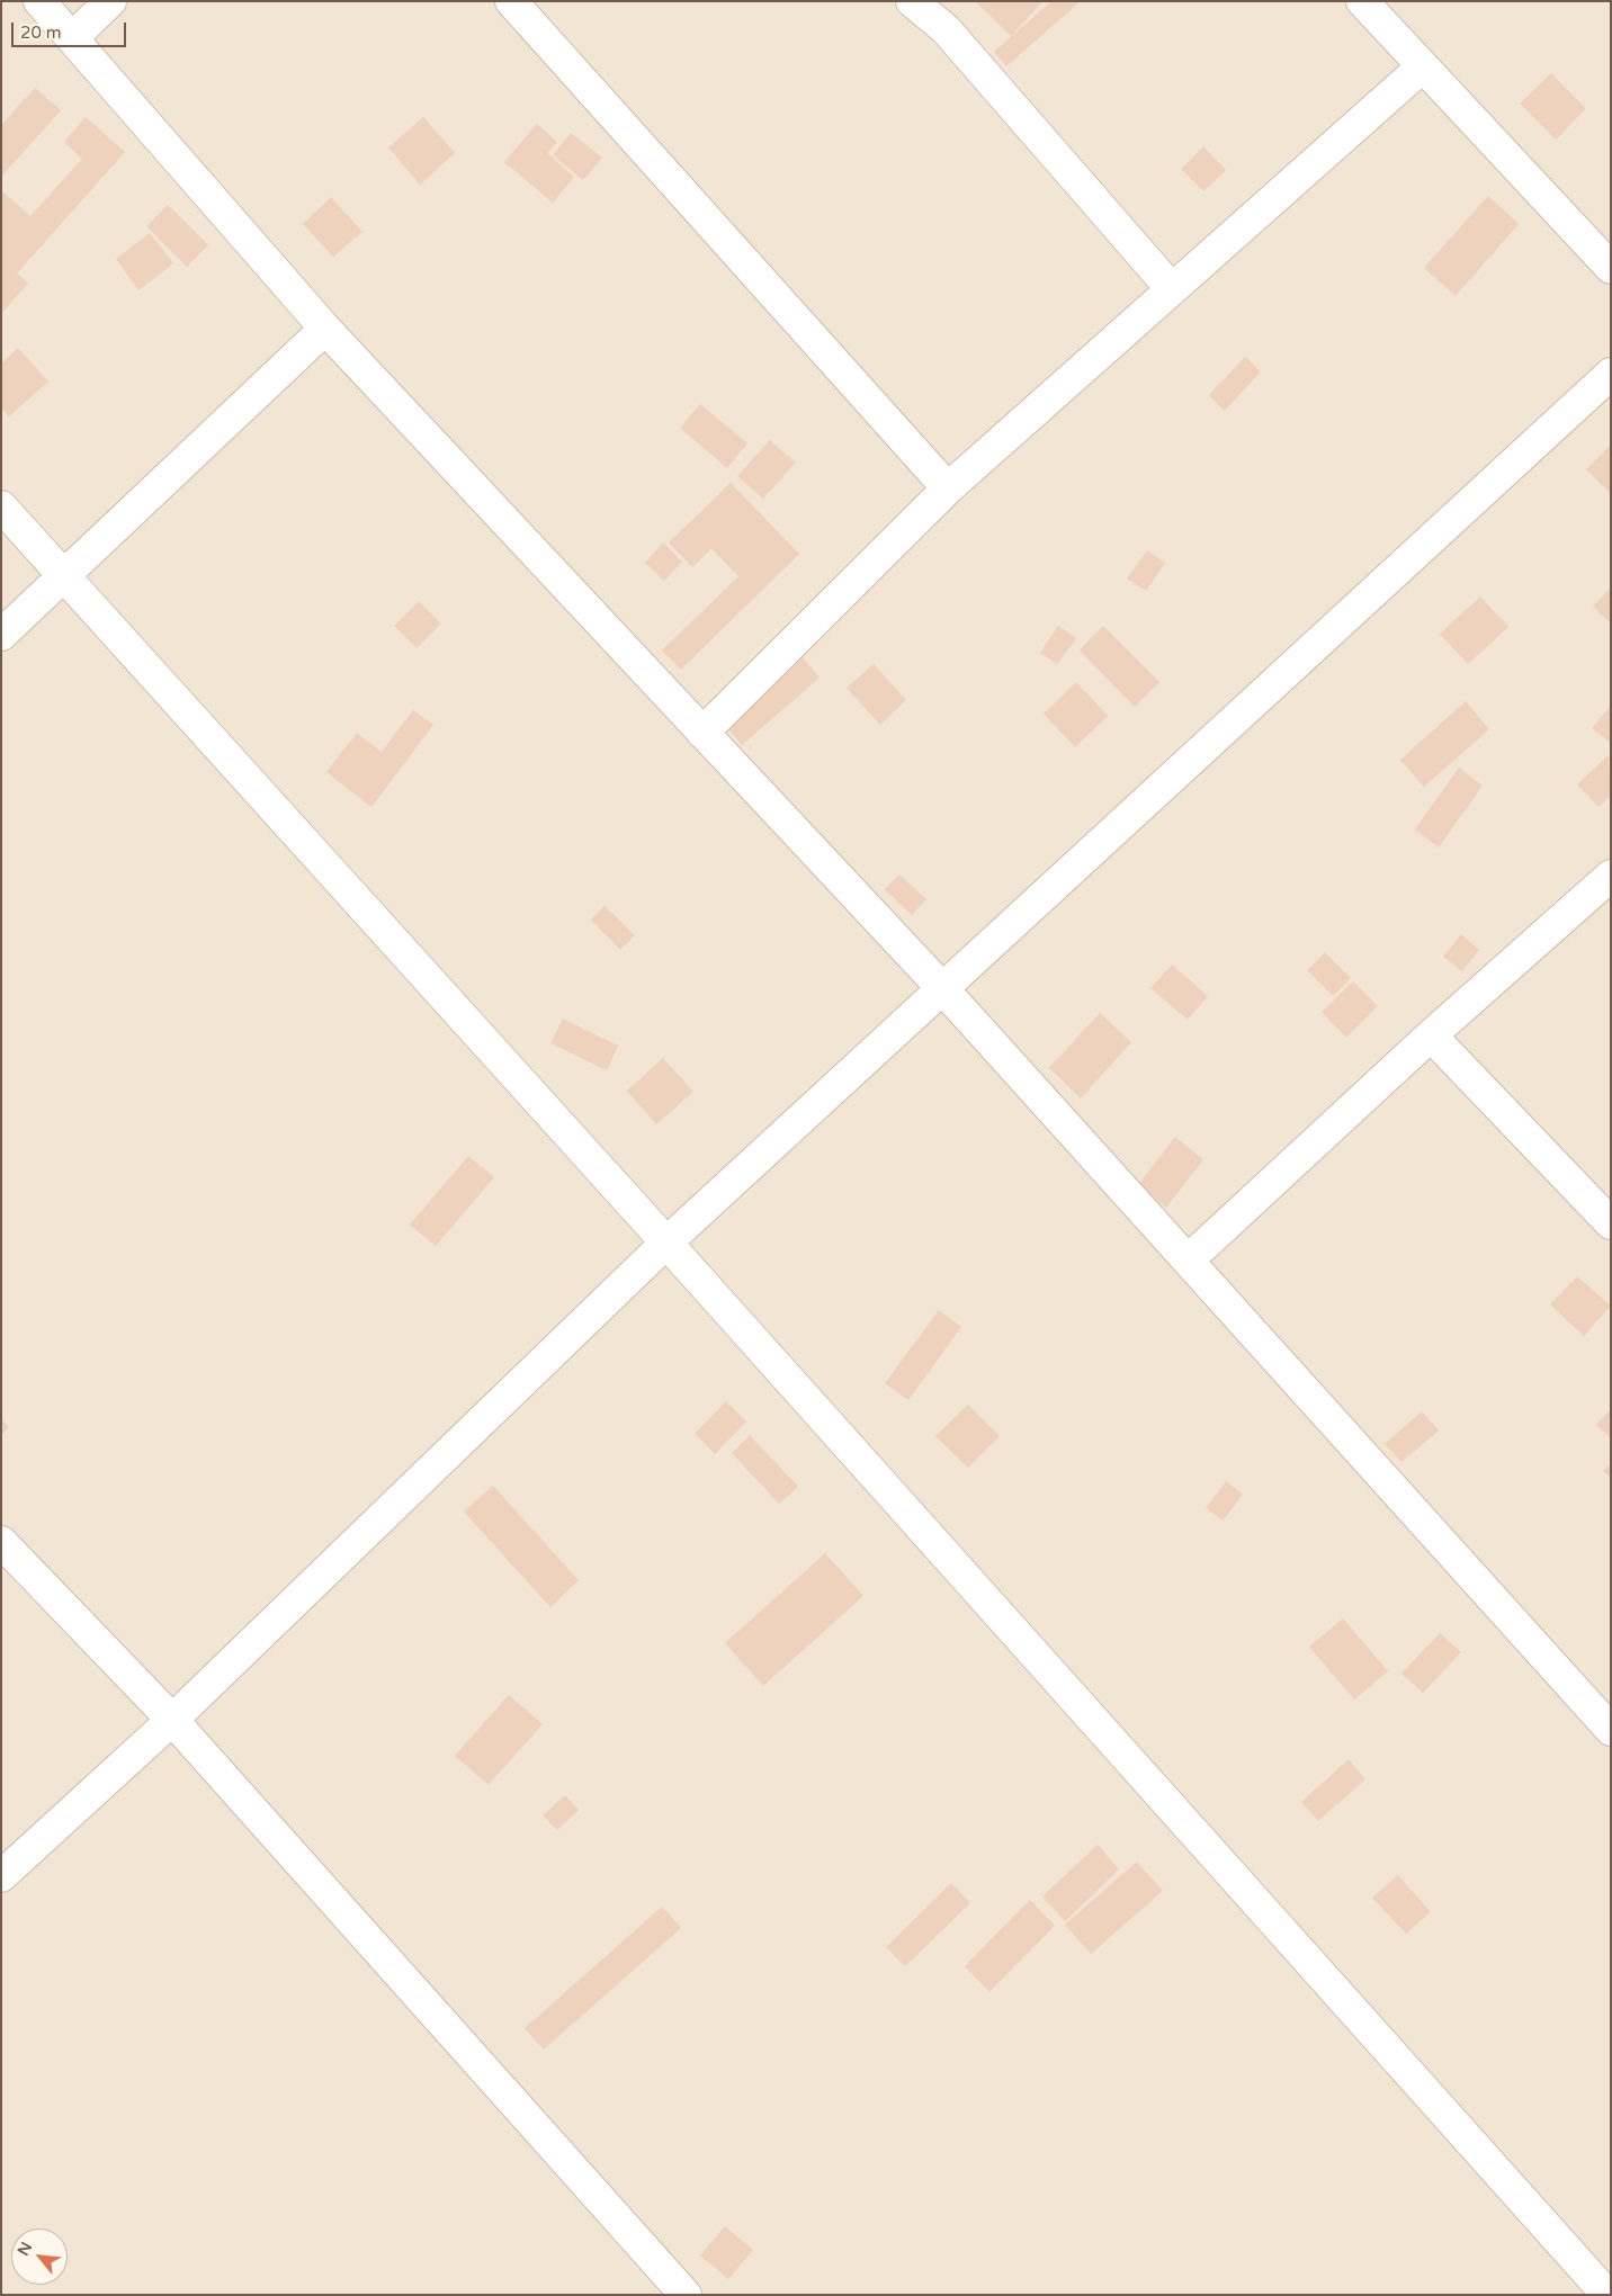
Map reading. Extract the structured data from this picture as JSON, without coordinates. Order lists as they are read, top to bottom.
{
  "scale_bar": "20 m",
  "north": "top left"
}
